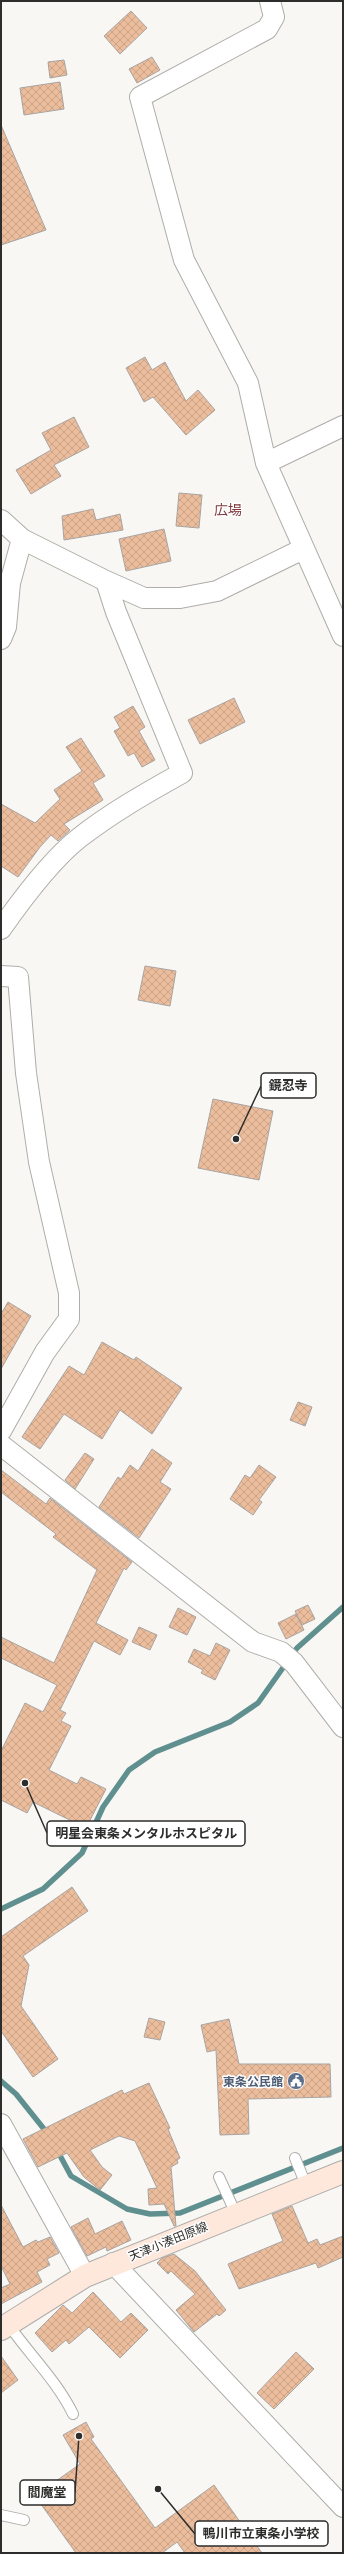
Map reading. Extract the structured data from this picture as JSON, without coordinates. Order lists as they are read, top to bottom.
{
  "streets": {
    "main road": ["天津小湊田原線"]
  },
  "districts": ["広場"],
  "places": {
    "other": [
      "鏡忍寺",
      "明星会東条メンタルホスピタル",
      "閻魔堂",
      "鴨川市立東条小学校"
    ],
    "public building": ["東条公民館"]
  }
}
